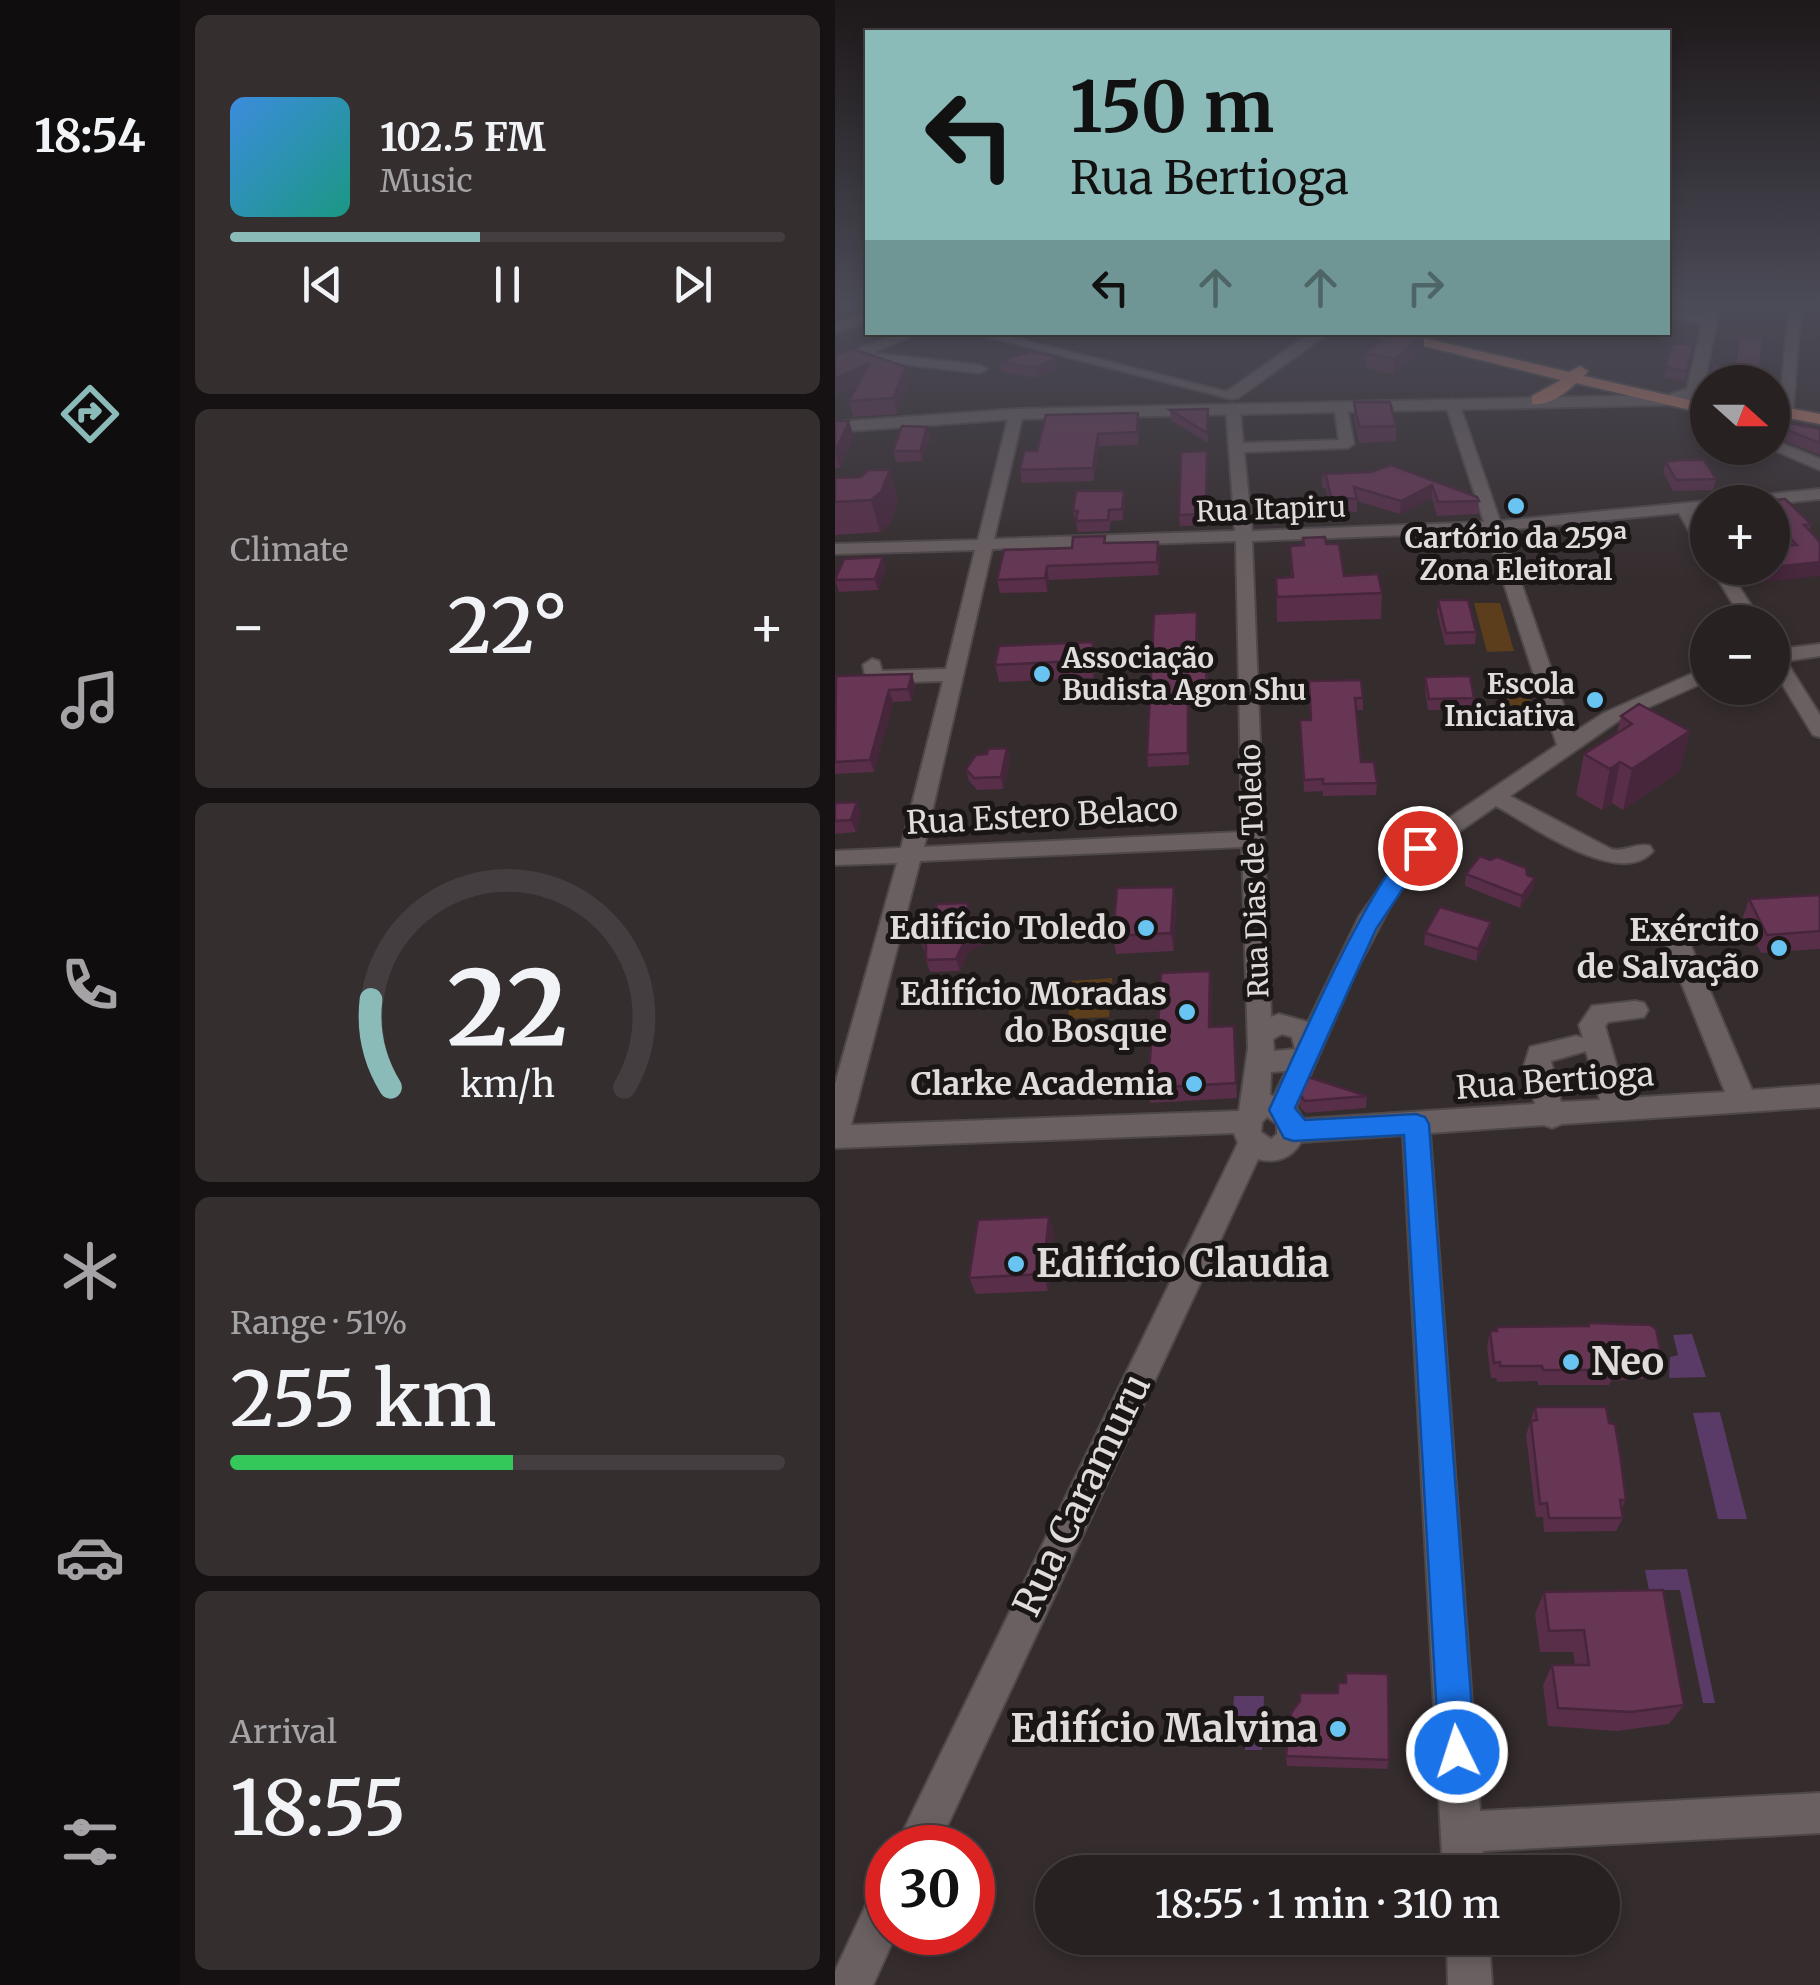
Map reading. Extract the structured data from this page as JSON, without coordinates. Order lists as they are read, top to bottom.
{
  "streets": {
    "street": [
      "Rua Itapiru",
      "Rua Estero Belaco",
      "Rua Dias de Toledo",
      "Rua Bertioga",
      "Rua Caramuru"
    ]
  },
  "crossings": [
    ["Rua Itapiru", "Rua Dias de Toledo"],
    ["Rua Estero Belaco", "Rua Dias de Toledo"],
    ["Rua Dias de Toledo", "Rua Bertioga"],
    ["Rua Dias de Toledo", "Rua Caramuru"],
    ["Rua Bertioga", "Rua Caramuru"]
  ],
  "places": [
    "Cartório da 259ª Zona Eleitoral",
    "Associação Budista Agon Shu",
    "Escola Iniciativa",
    "Edifício Toledo",
    "Exército de Salvação",
    "Edifício Moradas do Bosque",
    "Clarke Academia",
    "Edifício Claudia",
    "Neo",
    "Edifício Malvina"
  ],
  "north": "right",
  "page": {
    "tabs": "18:54",
    "turn": ["150 m", "Rua Bertioga"],
    "song": ["102.5 FM", "Music"],
    "map_buttons": ["+", "−"],
    "tile": [
      "Climate",
      ["Range · 51%", "255 km"],
      ["Arrival", "18:55"]
    ],
    "heat": ["−", "22°", "+"],
    "limit": "30",
    "trip": "18:55 · 1 min · 310 m",
    "gauge": ["22", "km/h"]
  }
}
